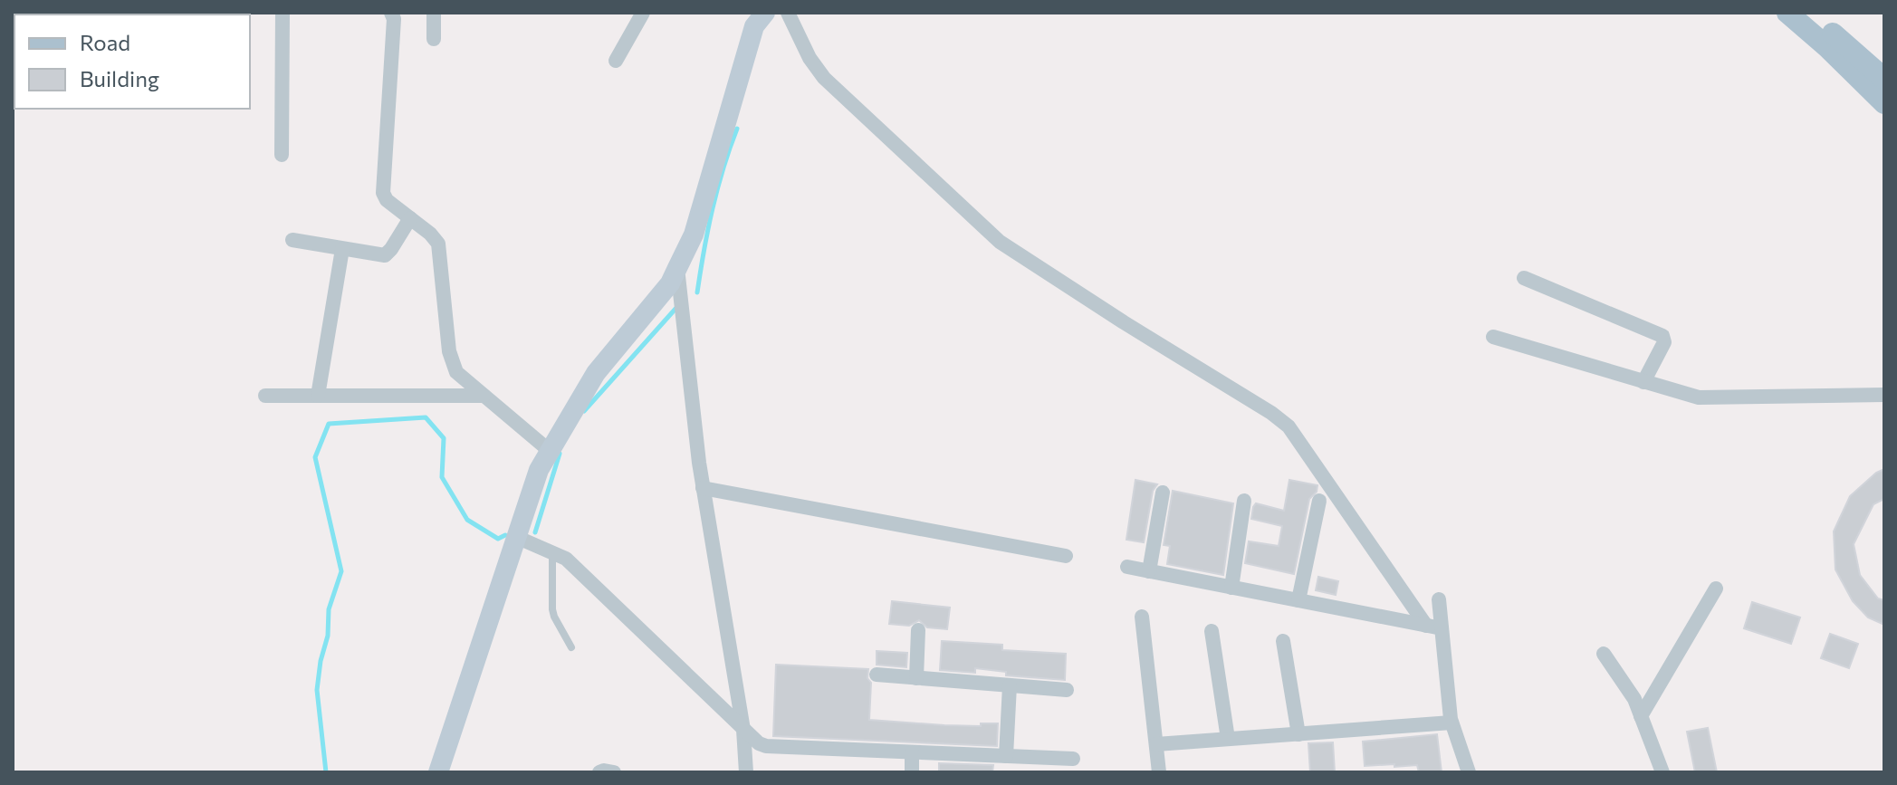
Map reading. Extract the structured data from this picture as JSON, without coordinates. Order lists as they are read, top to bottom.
{
  "legend": ["Road", "Building"]
}
